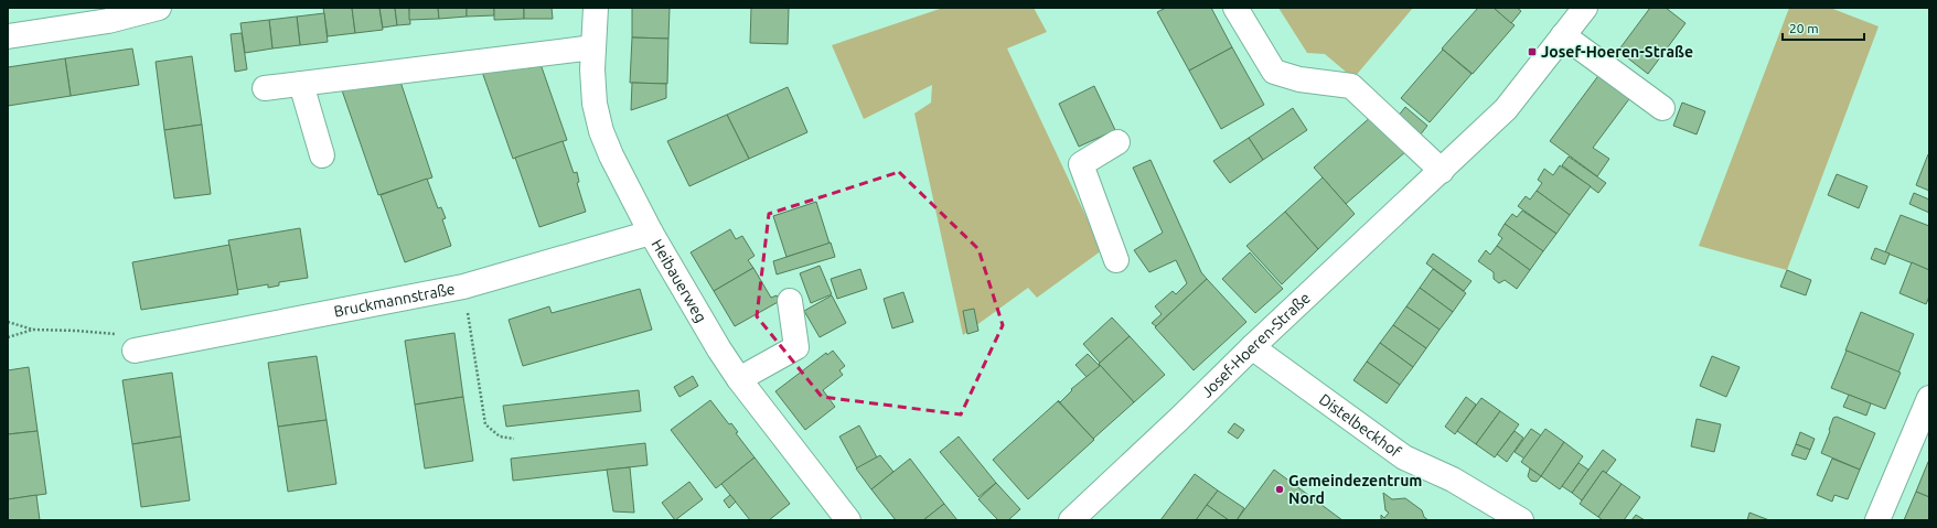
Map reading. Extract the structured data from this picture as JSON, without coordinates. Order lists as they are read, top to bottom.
{
  "streets": {
    "street": [
      "Heibauerweg",
      "Bruckmannstraße",
      "Josef-Hoeren-Straße",
      "Distelbeckhof"
    ]
  },
  "crossings": [
    ["Heibauerweg", "Bruckmannstraße"],
    ["Josef-Hoeren-Straße", "Distelbeckhof"]
  ],
  "places": {
    "transit": ["Josef-Hoeren-Straße"],
    "other": ["Gemeindezentrum Nord"]
  },
  "scale_bar": "20 m"
}
